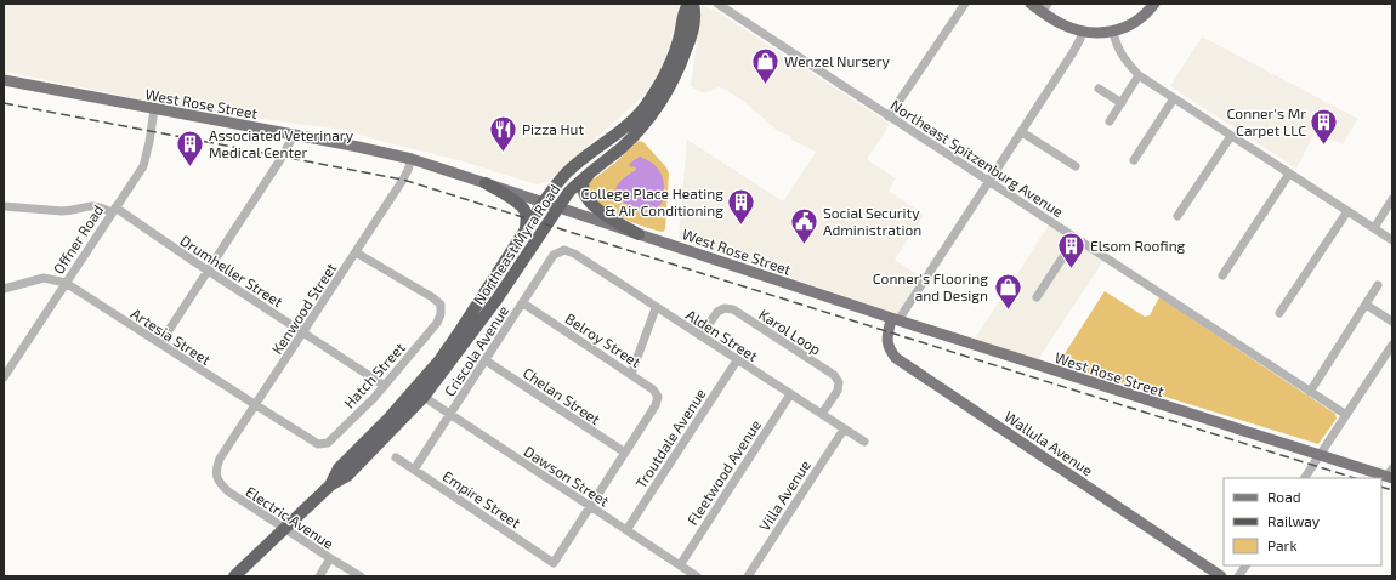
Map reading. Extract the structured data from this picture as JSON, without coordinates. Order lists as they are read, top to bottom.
{
  "streets": {
    "highway": ["Northeast Myra Road"],
    "main road": ["West Rose Street", "Wallula Avenue"],
    "street": [
      "Northeast Spitzenburg Avenue",
      "Offner Road",
      "Drumheller Street",
      "Kenwood Street",
      "Karol Loop",
      "Alden Street",
      "Artesia Street",
      "Belroy Street",
      "Criscola Avenue",
      "Hatch Street",
      "Chelan Street",
      "Troutdale Avenue",
      "Fleetwood Avenue",
      "Dawson Street",
      "Villa Avenue",
      "Empire Street",
      "Electric Avenue"
    ]
  },
  "crossings": [
    ["West Rose Street", "Offner Road"],
    ["West Rose Street", "Northeast Myra Road"],
    ["West Rose Street", "Kenwood Street"],
    ["West Rose Street", "Wallula Avenue"],
    ["Offner Road", "Drumheller Street"],
    ["Offner Road", "Artesia Street"],
    ["Northeast Myra Road", "Dawson Street"],
    ["Northeast Myra Road", "Electric Avenue"],
    ["Drumheller Street", "Kenwood Street"],
    ["Drumheller Street", "Hatch Street"],
    ["Kenwood Street", "Artesia Street"],
    ["Kenwood Street", "Hatch Street"],
    ["Kenwood Street", "Electric Avenue"],
    ["Karol Loop", "Alden Street"],
    ["Alden Street", "Criscola Avenue"],
    ["Alden Street", "Troutdale Avenue"],
    ["Alden Street", "Fleetwood Avenue"],
    ["Alden Street", "Villa Avenue"],
    ["Artesia Street", "Hatch Street"],
    ["Belroy Street", "Criscola Avenue"],
    ["Belroy Street", "Chelan Street"],
    ["Criscola Avenue", "Chelan Street"],
    ["Criscola Avenue", "Dawson Street"],
    ["Criscola Avenue", "Empire Street"],
    ["Troutdale Avenue", "Dawson Street"],
    ["Fleetwood Avenue", "Dawson Street"],
    ["Dawson Street", "Empire Street"]
  ],
  "places": {
    "shop": ["Wenzel Nursery", "Conner's Flooring and Design"],
    "building": [
      "Conner's Mr Carpet LLC",
      "Associated Veterinary Medical Center",
      "College Place Heating & Air Conditioning",
      "Elsom Roofing"
    ],
    "restaurant": ["Pizza Hut"],
    "public building": ["Social Security Administration"]
  },
  "legend": ["Road", "Railway", "Park"]
}
